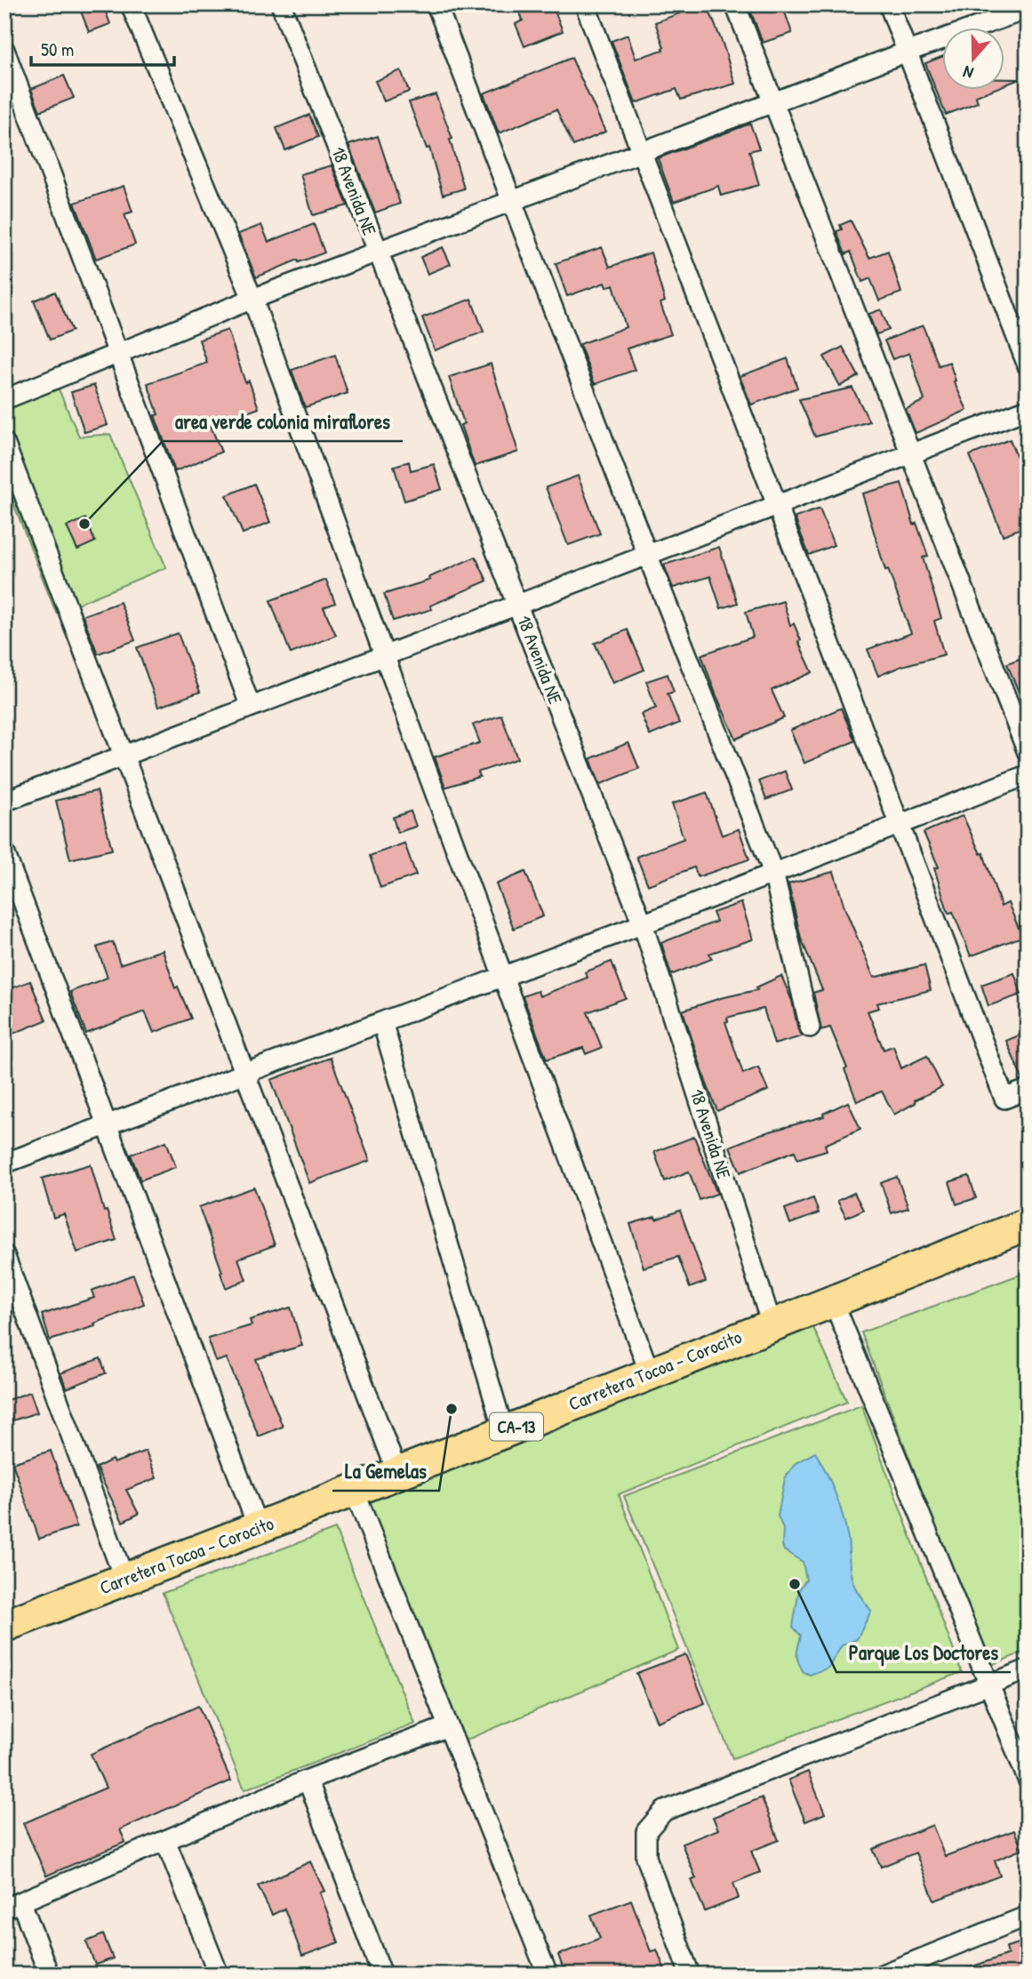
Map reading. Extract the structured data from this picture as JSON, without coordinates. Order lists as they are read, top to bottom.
{
  "streets": {
    "main road": ["Carretera Tocoa - Corocito", "CA-13"],
    "street": ["18 Avenida NE"]
  },
  "crossings": [
    ["18 Avenida NE", "Carretera Tocoa - Corocito"]
  ],
  "places": ["area verde colonia miraflores", "La Gemelas", "Parque Los Doctores"],
  "scale_bar": "50 m",
  "north": "bottom"
}
